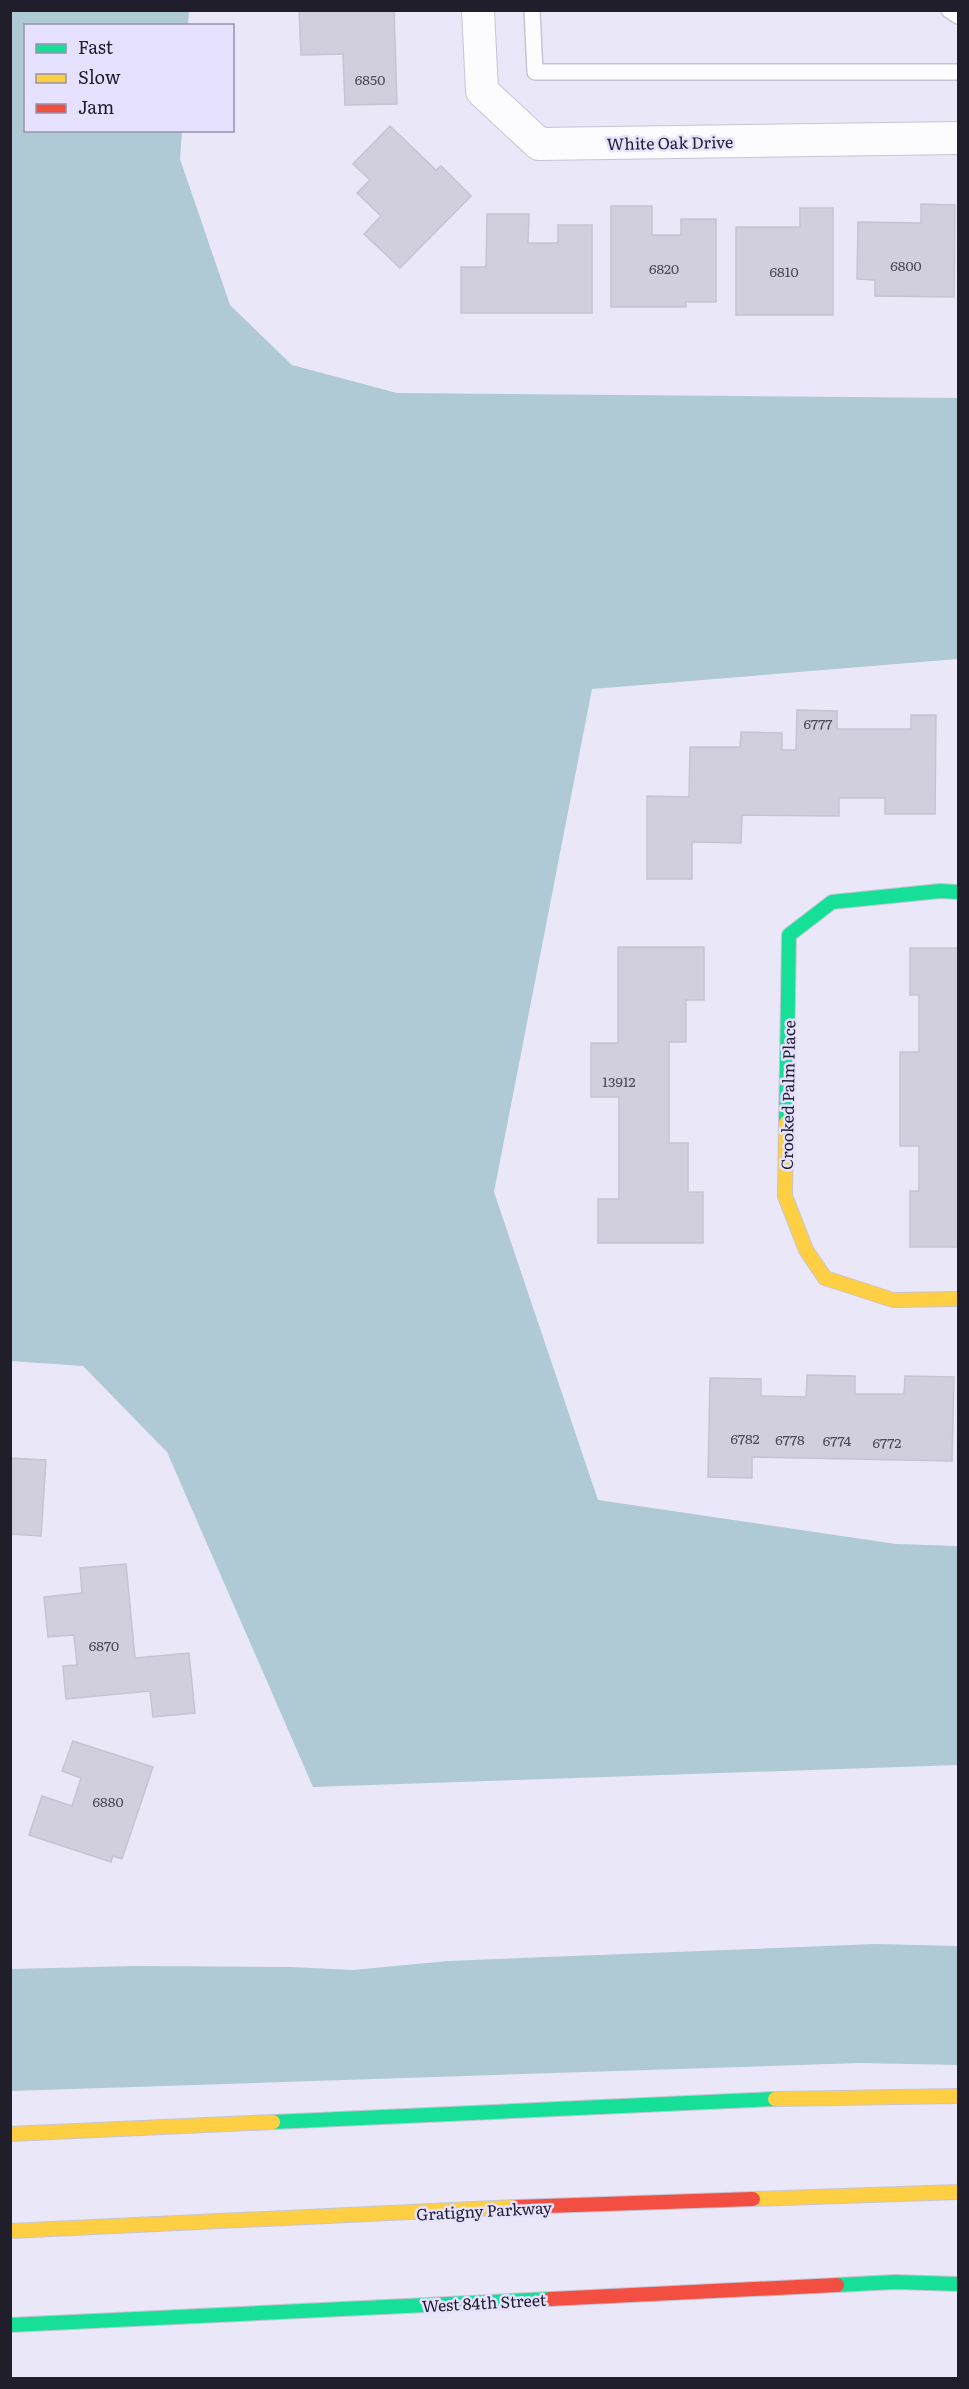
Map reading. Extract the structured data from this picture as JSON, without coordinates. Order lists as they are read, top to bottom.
{
  "streets": {
    "main road": ["Crooked Palm Place", "Gratigny Parkway", "West 84th Street"],
    "street": ["White Oak Drive"]
  },
  "house_numbers": [
    "6850",
    "6800",
    "6820",
    "6810",
    "6777",
    "13912",
    "6782",
    "6778",
    "6774",
    "6772",
    "6870",
    "6880"
  ],
  "legend": ["Fast", "Slow", "Jam"]
}
